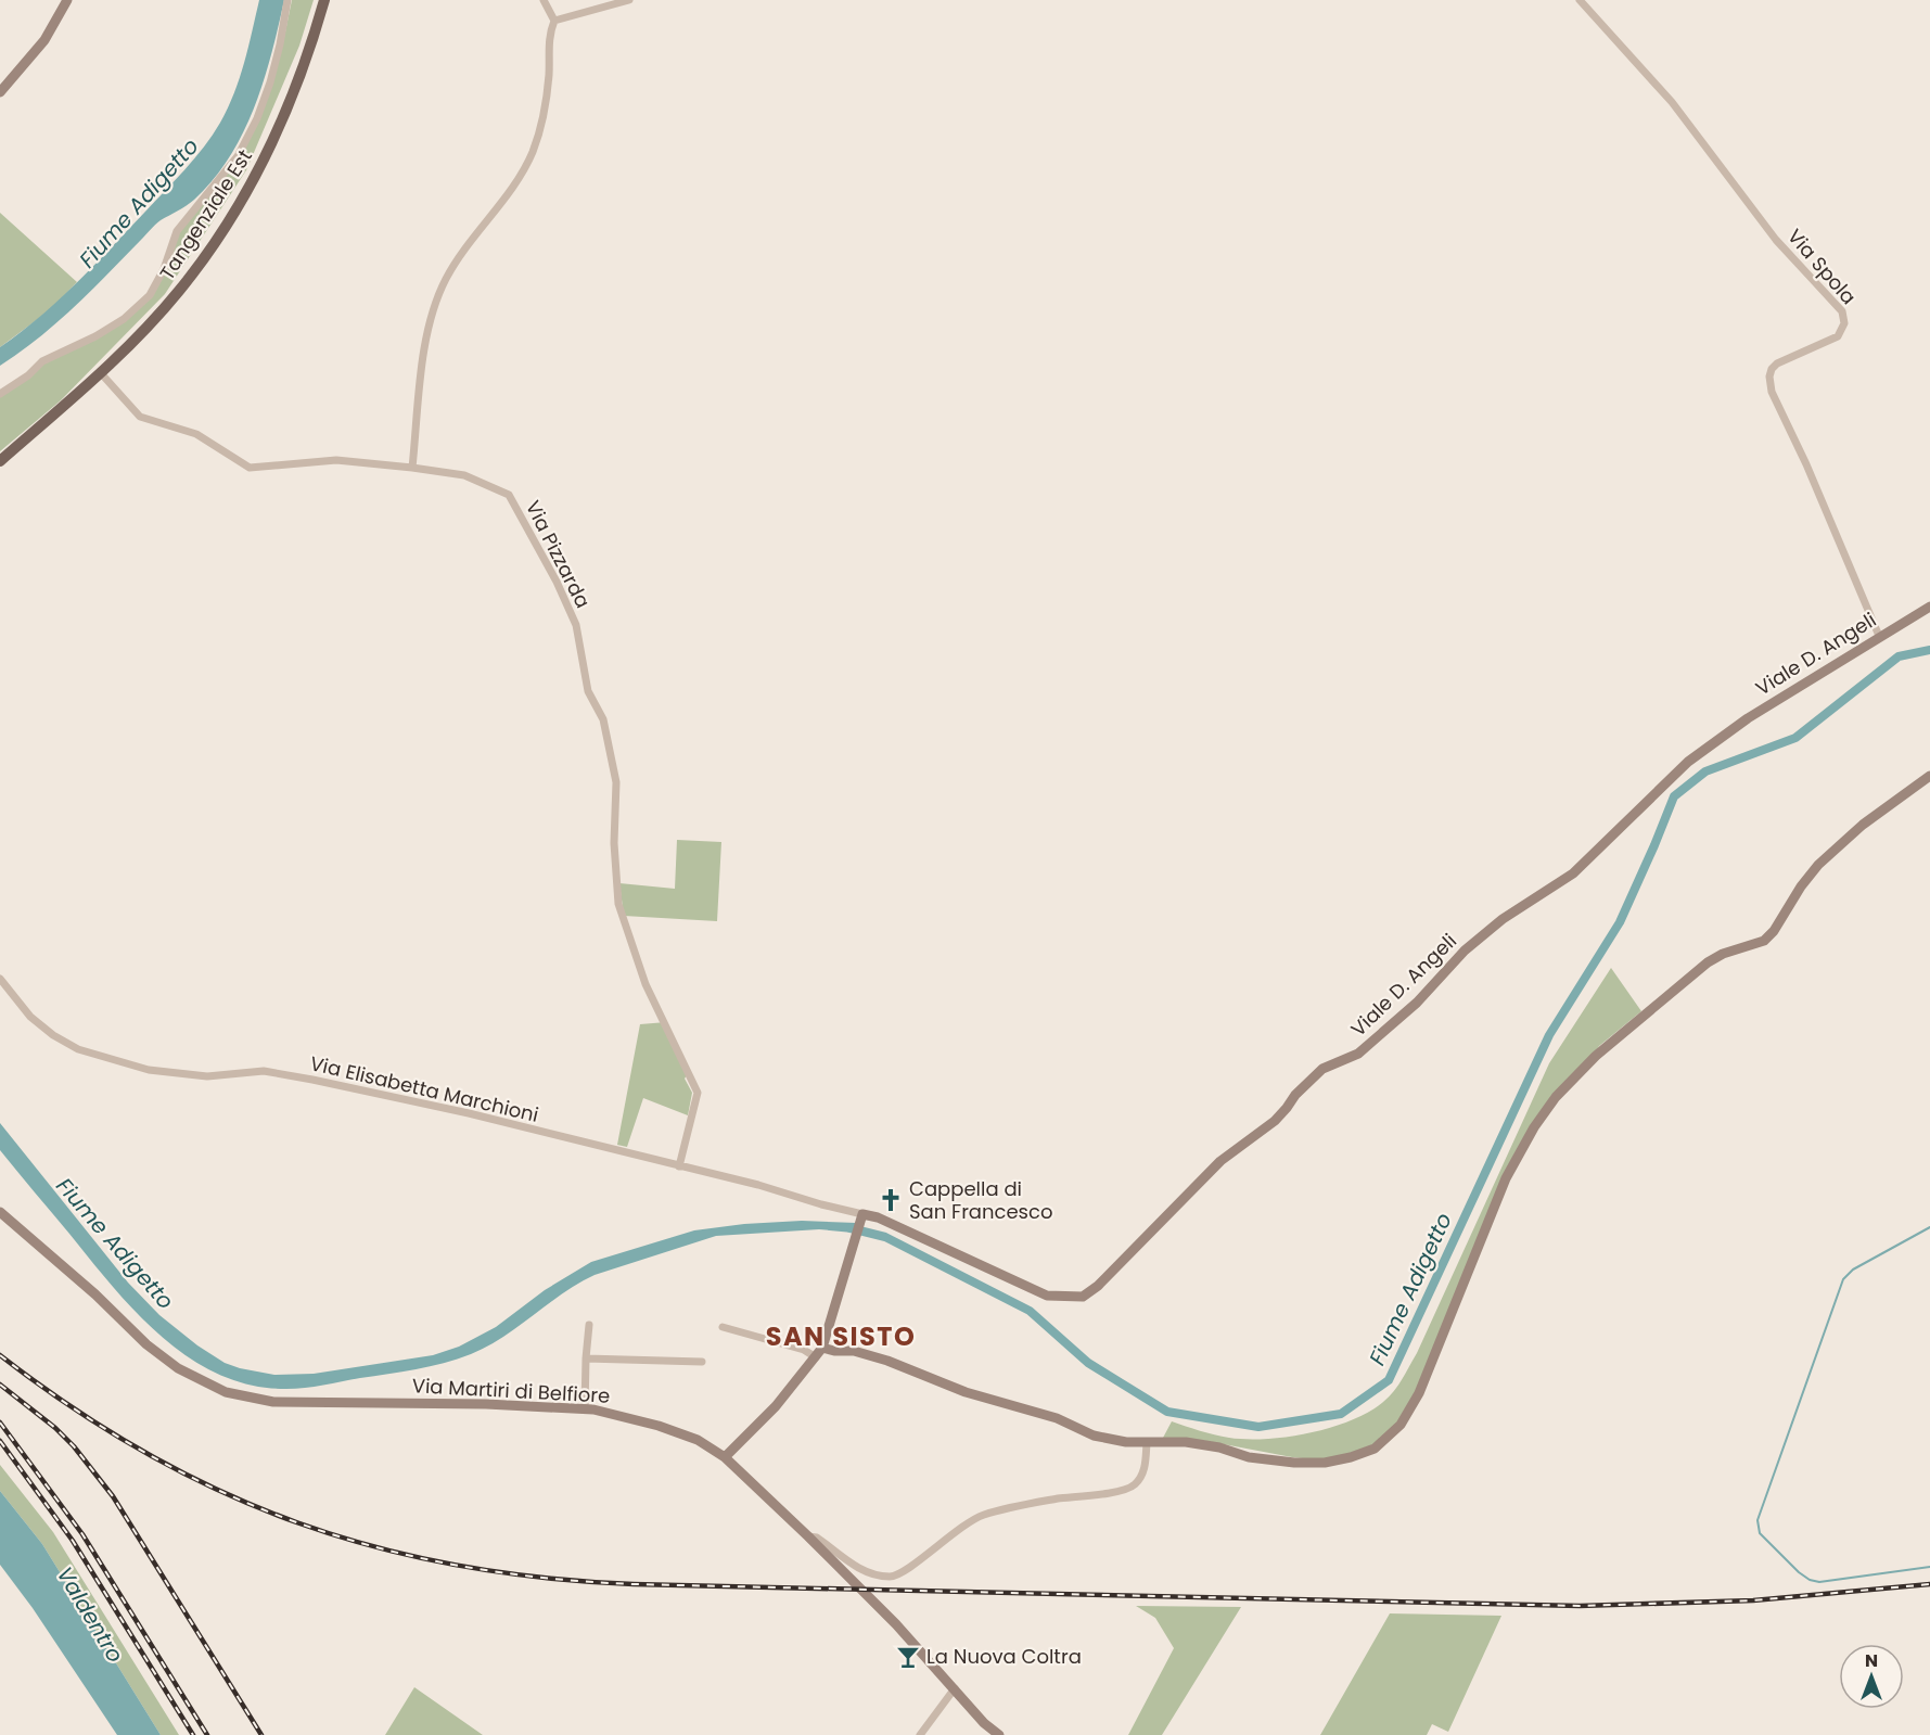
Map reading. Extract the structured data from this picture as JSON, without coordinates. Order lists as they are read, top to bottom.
{
  "streets": {
    "main road": ["Tangenziale Est"],
    "street": [
      "Via Spola",
      "Via Pizzarda",
      "Viale D. Angeli",
      "Via Elisabetta Marchioni",
      "Via Martiri di Belfiore"
    ]
  },
  "crossings": [
    ["Tangenziale Est", "Via Pizzarda"],
    ["Via Spola", "Viale D. Angeli"],
    ["Via Pizzarda", "Via Elisabetta Marchioni"],
    ["Viale D. Angeli", "Via Elisabetta Marchioni"]
  ],
  "districts": ["SAN SISTO"],
  "water": ["Fiume Adigetto", "Valdentro"],
  "places": {
    "church": ["Cappella di San Francesco"],
    "bar": ["La Nuova Coltra"]
  },
  "north": "top"
}
